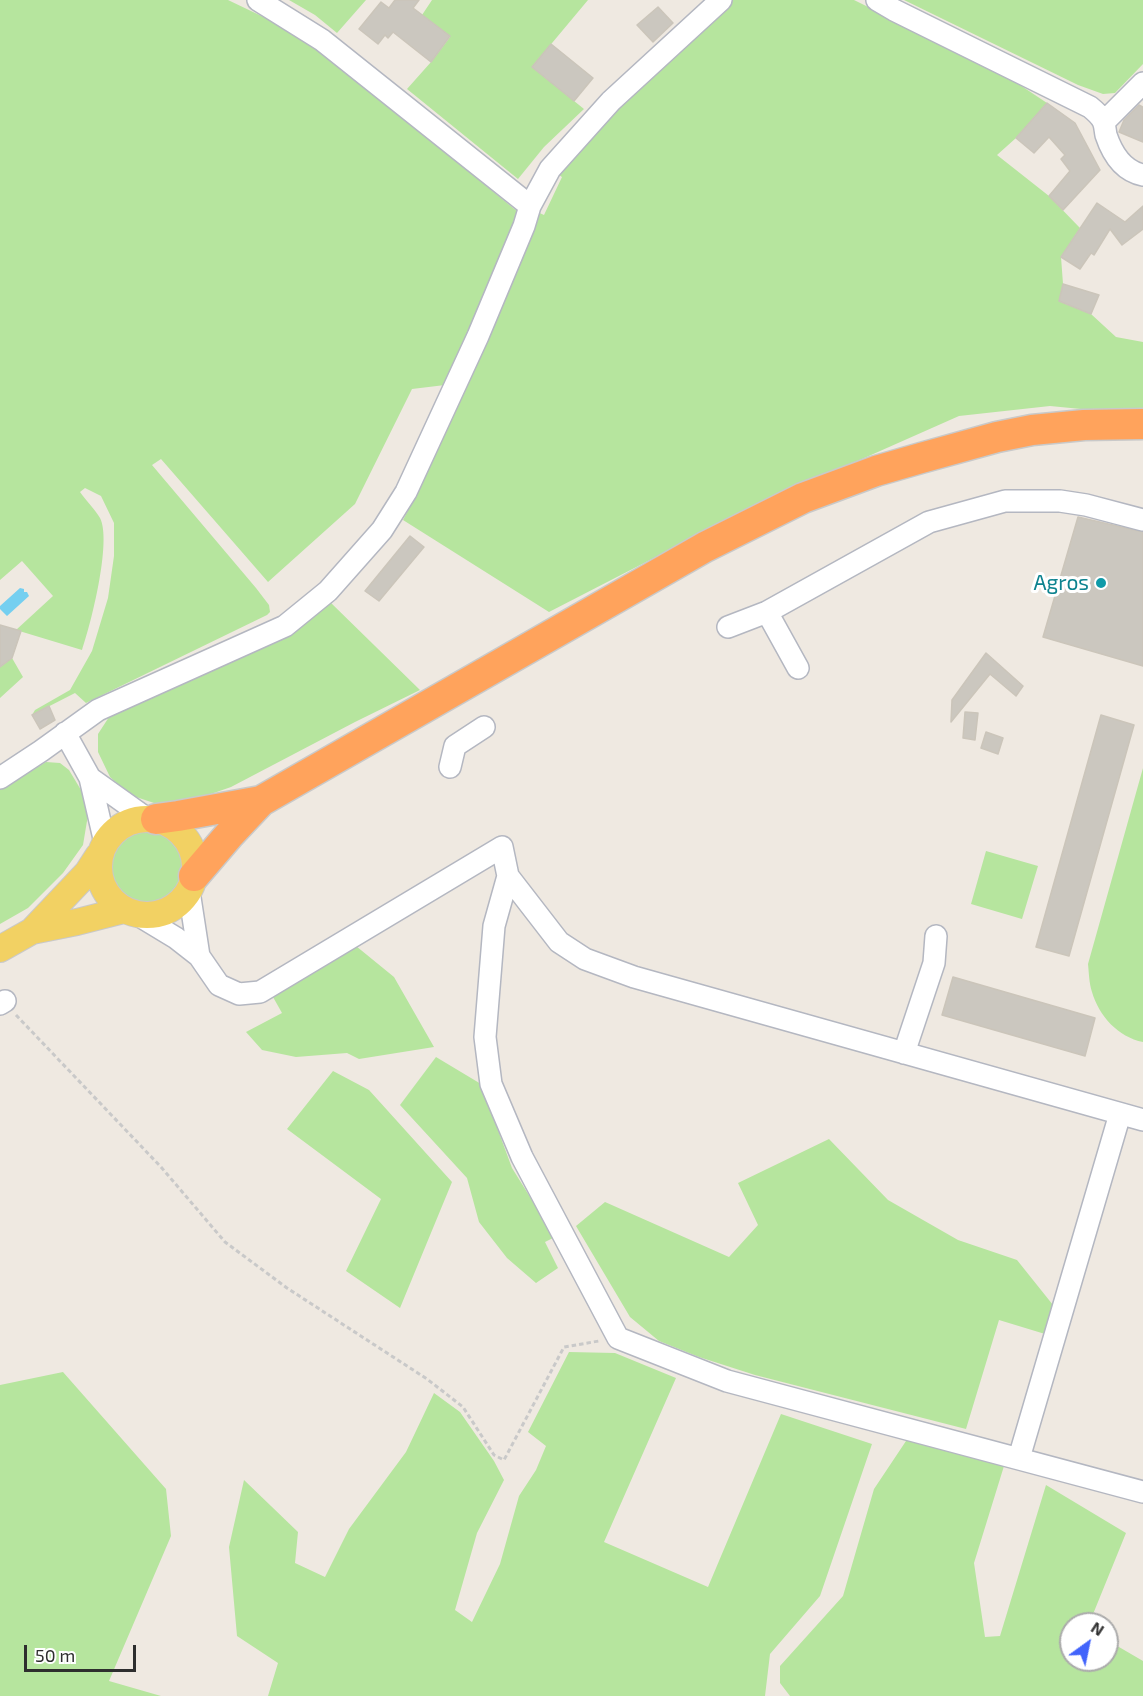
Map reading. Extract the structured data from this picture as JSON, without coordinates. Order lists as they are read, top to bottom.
{
  "places": ["Agros"],
  "scale_bar": "50 m",
  "north": "top right"
}
